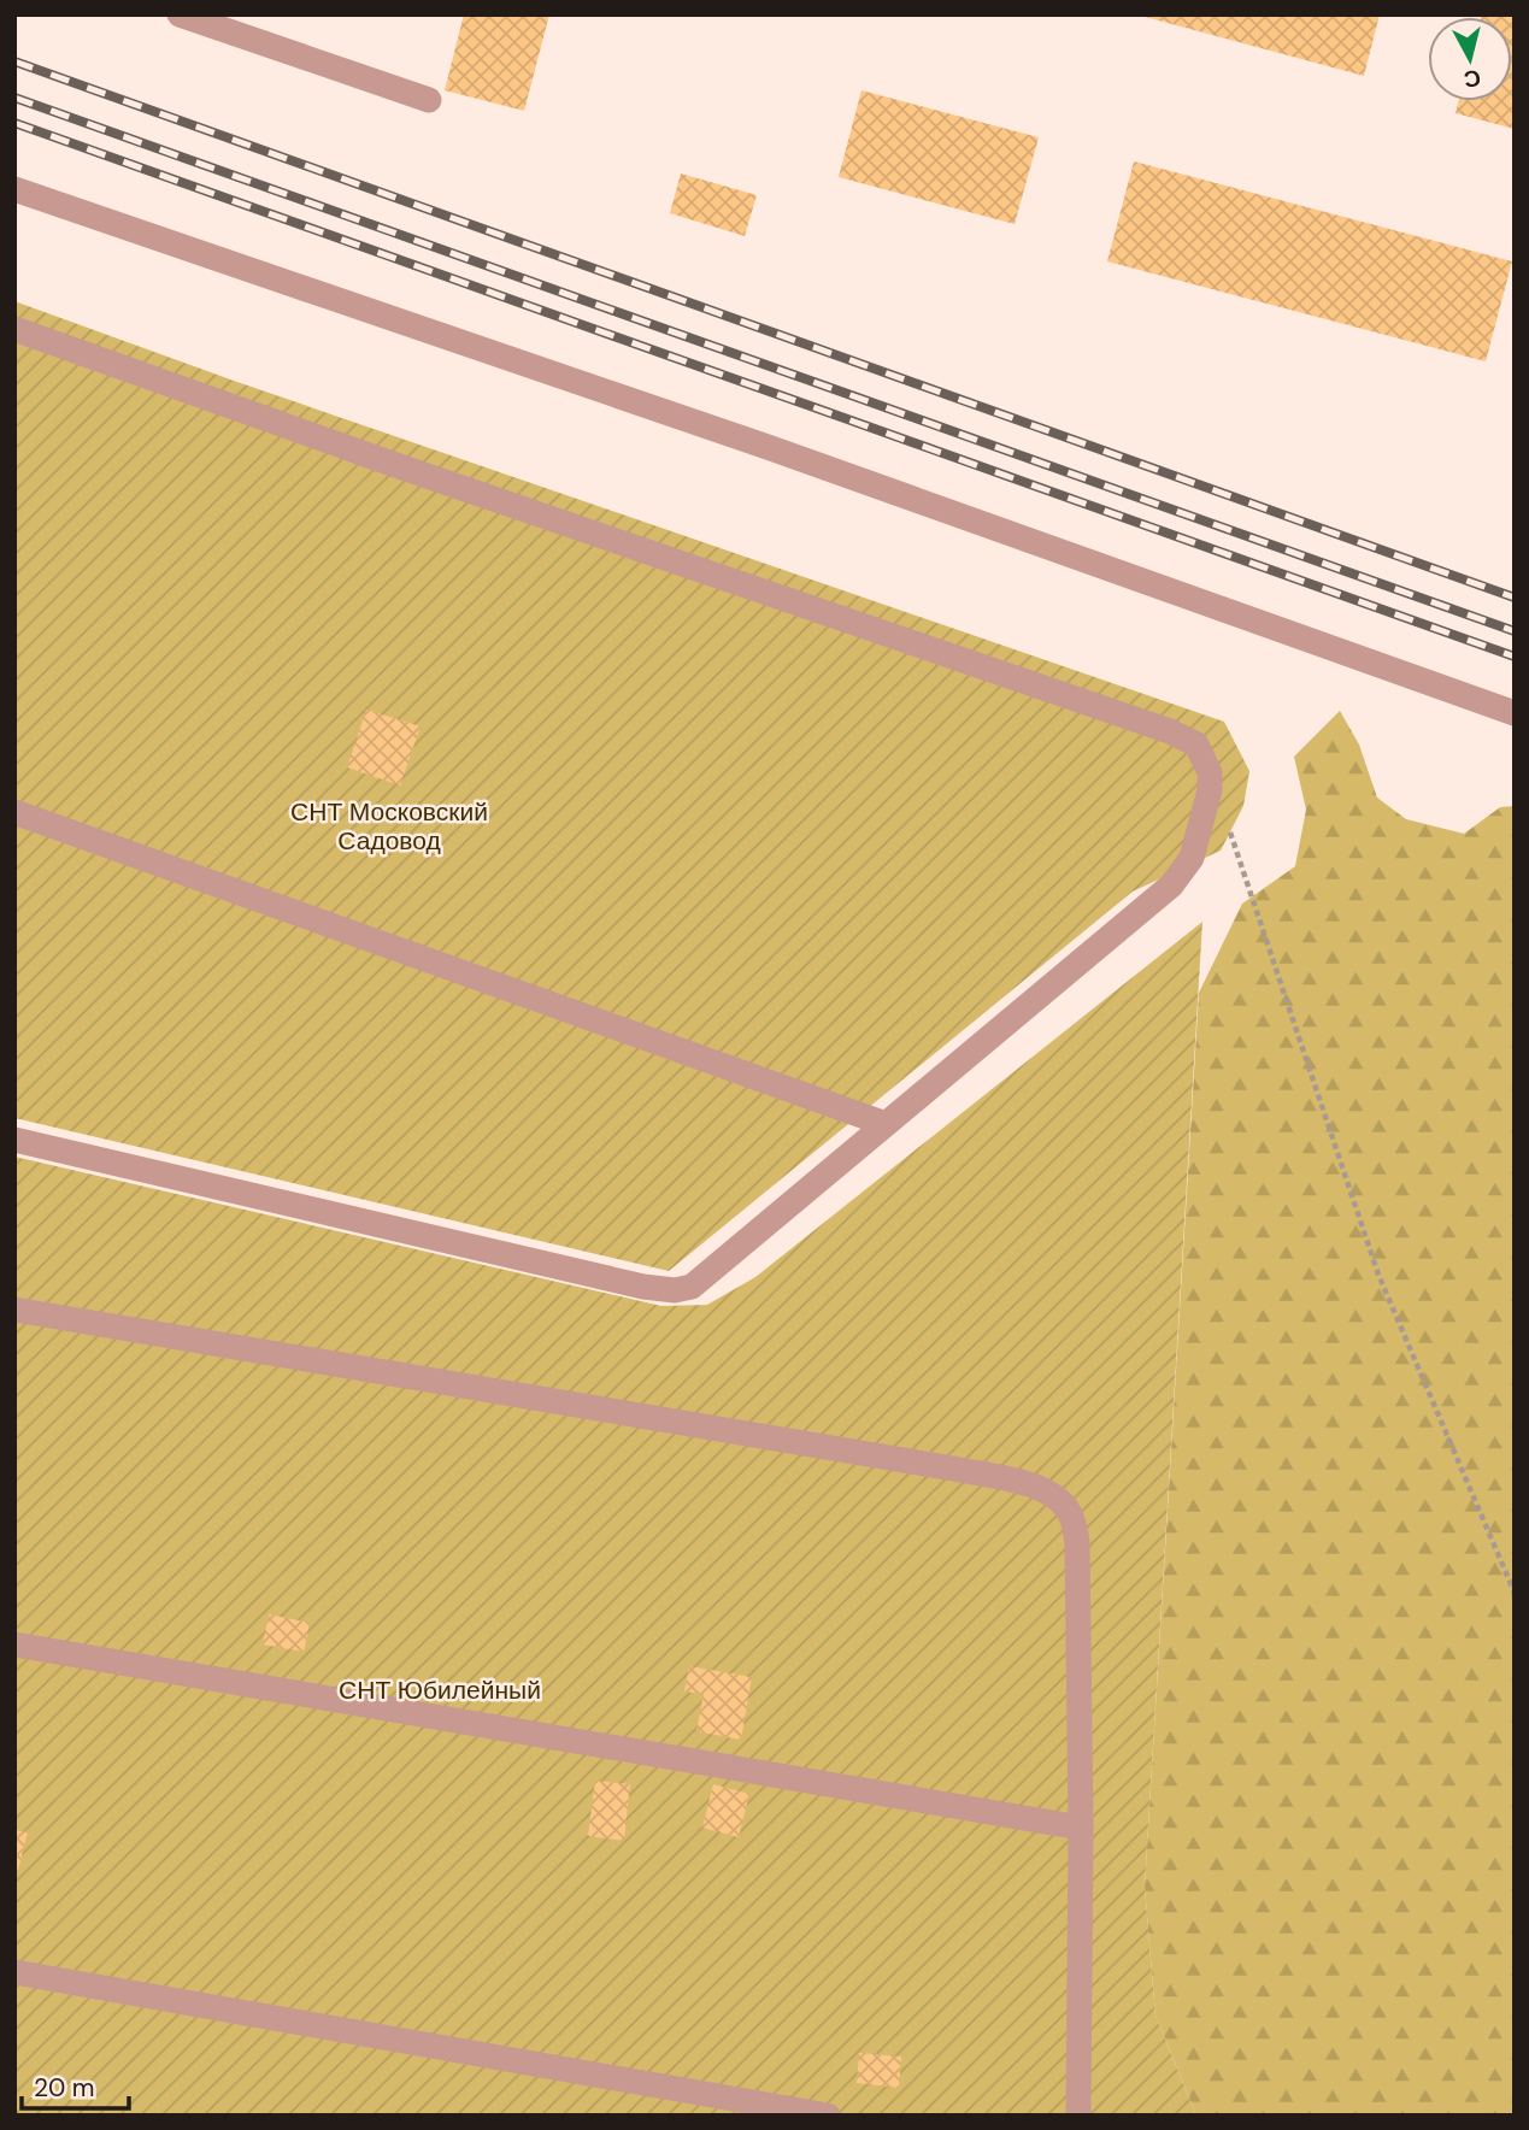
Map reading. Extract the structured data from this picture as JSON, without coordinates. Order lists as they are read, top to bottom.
{
  "parks": ["СНТ Московский Садовод", "СНТ Юбилейный"],
  "scale_bar": "20 m",
  "north": "bottom"
}
